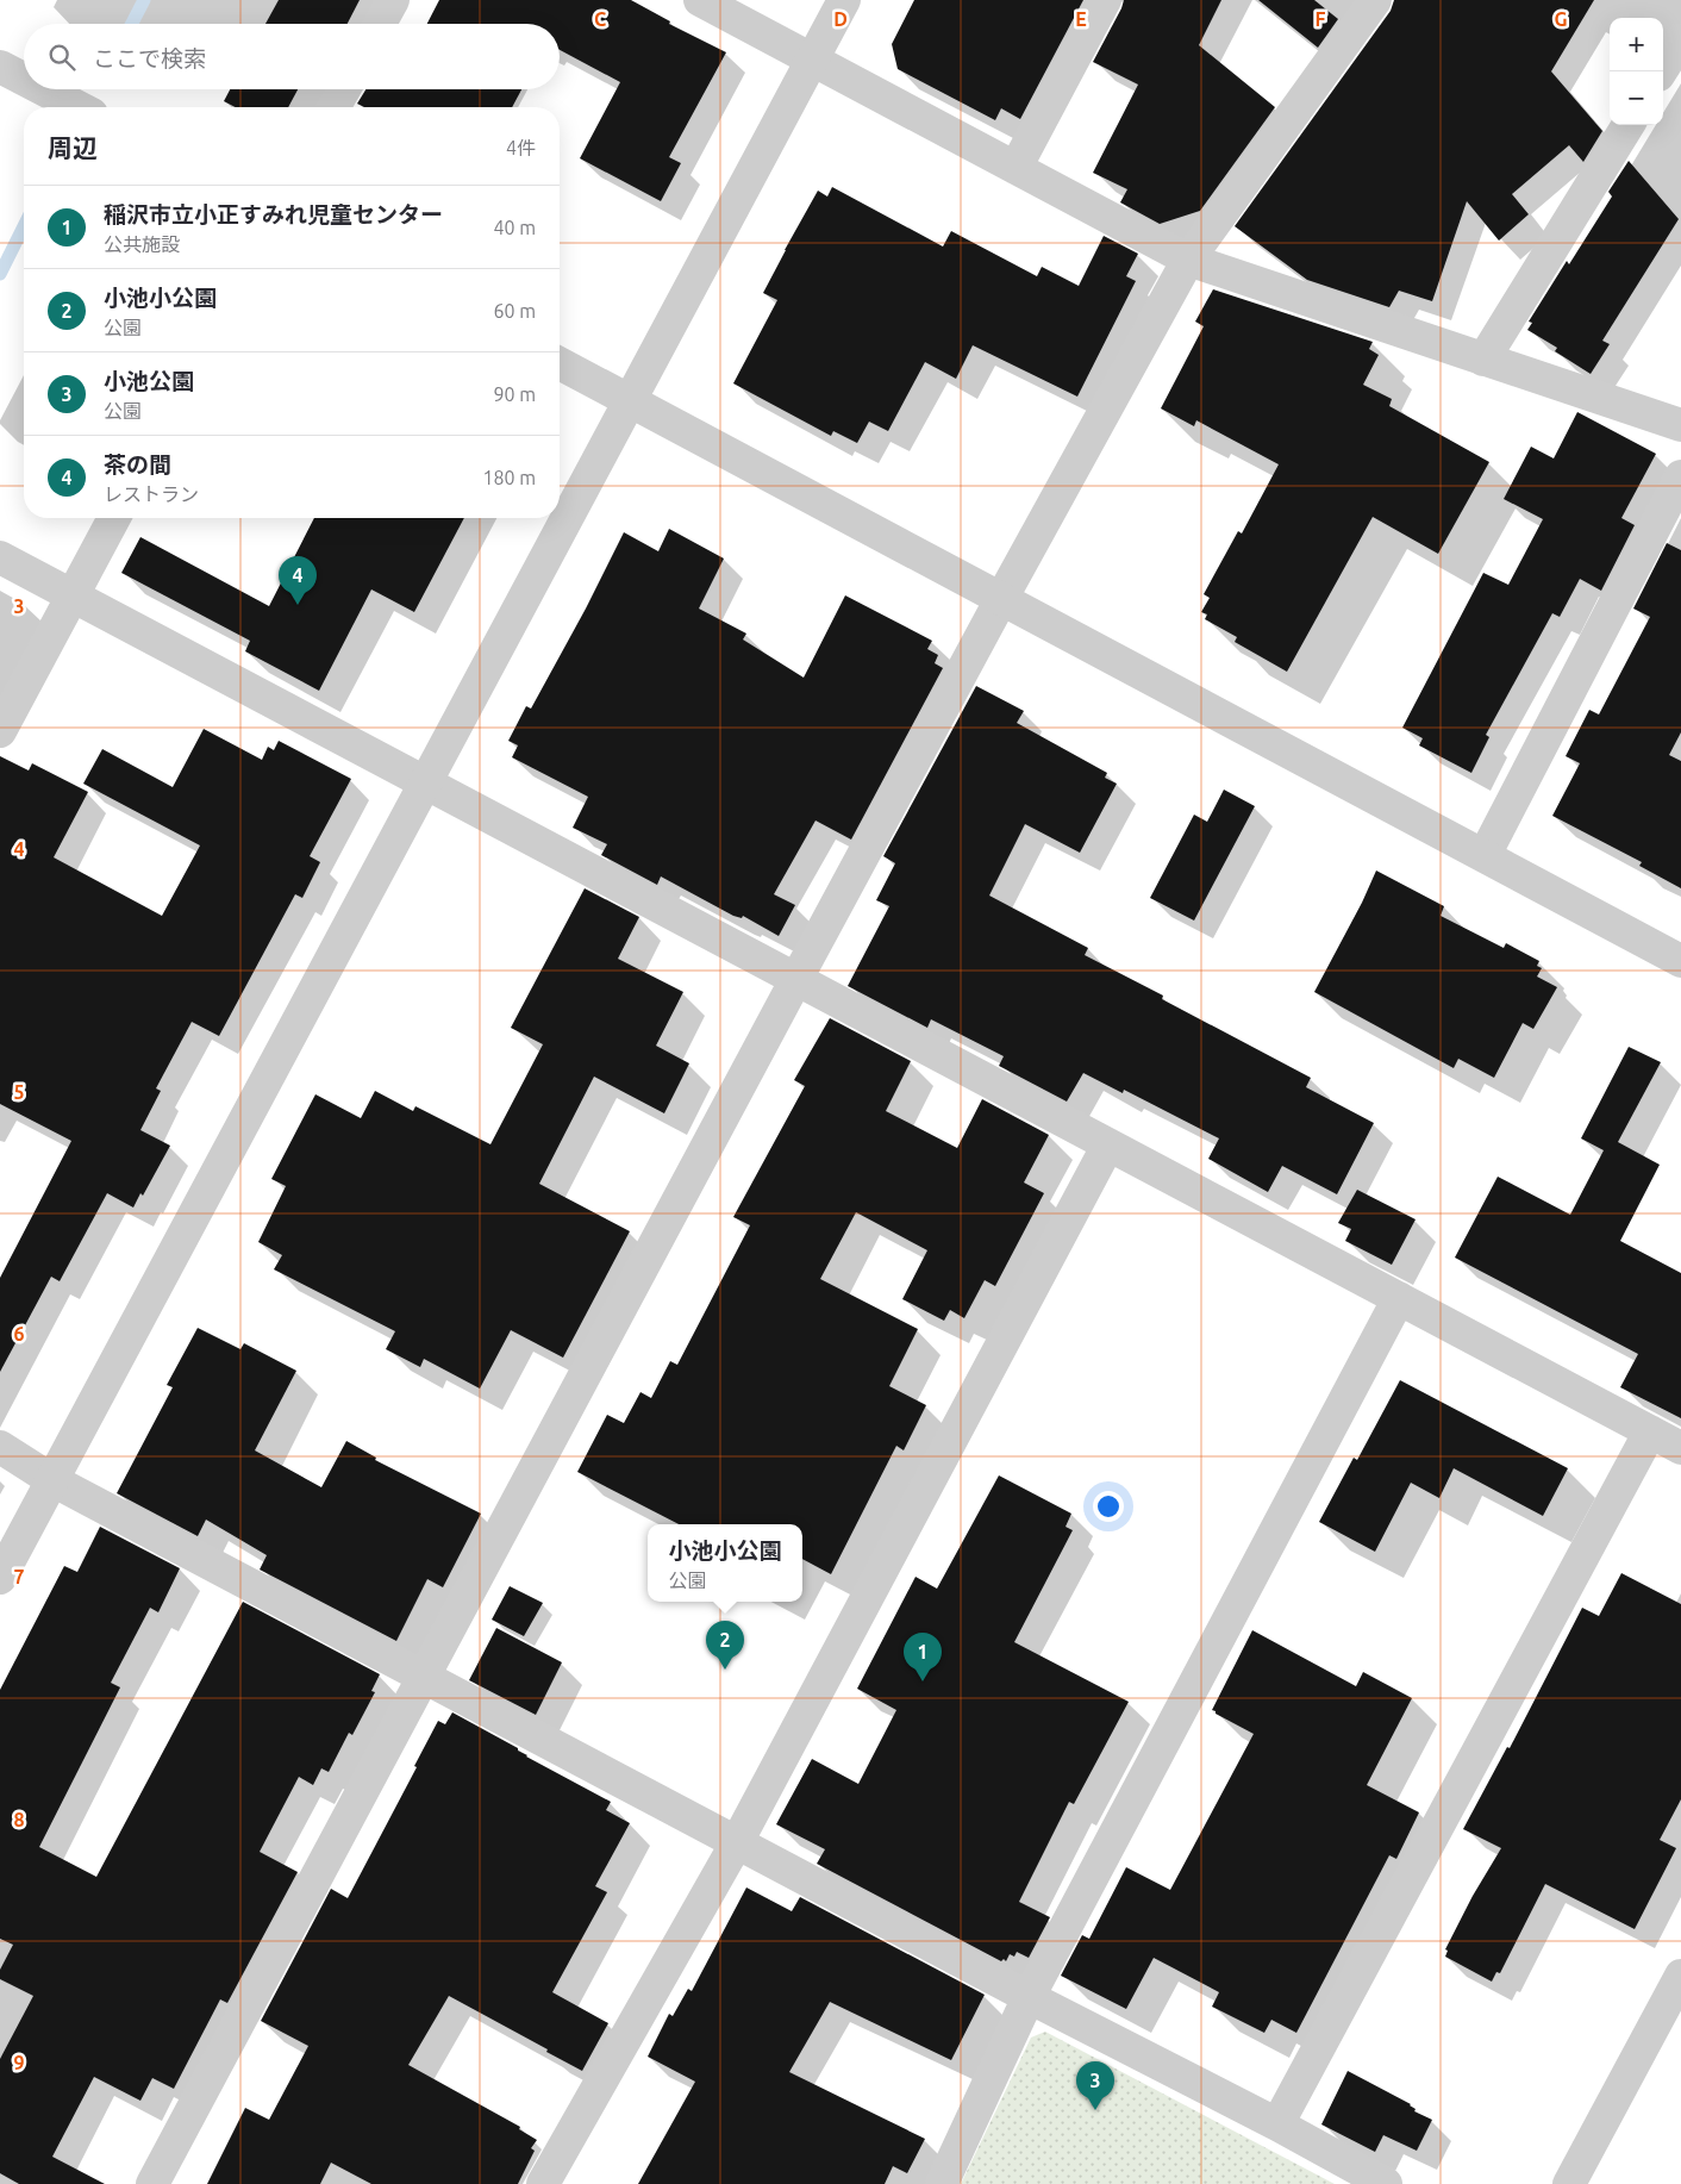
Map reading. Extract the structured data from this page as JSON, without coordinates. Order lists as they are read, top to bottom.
{
  "page": {
    "map_buttons": ["+", "−"],
    "search": "ここで検索",
    "heading": ["周辺", "4件"],
    "list": [
      {
        "mark": "1",
        "name": "稲沢市立小正すみれ児童センター",
        "note": "公共施設",
        "value": "40 m"
      },
      {
        "mark": "2",
        "name": "小池小公園",
        "note": "公園",
        "value": "60 m"
      },
      {
        "mark": "3",
        "name": "小池公園",
        "note": "公園",
        "value": "90 m"
      },
      {
        "mark": "4",
        "name": "茶の間",
        "note": "レストラン",
        "value": "180 m"
      }
    ],
    "pins": [
      "4",
      "2",
      "1",
      "3"
    ],
    "popup": ["小池小公園", "公園"]
  },
  "grid": {
    "columns": [
      "C",
      "D",
      "E",
      "F",
      "G"
    ],
    "rows": [
      "3",
      "4",
      "5",
      "6",
      "7",
      "8",
      "9"
    ]
  }
}
